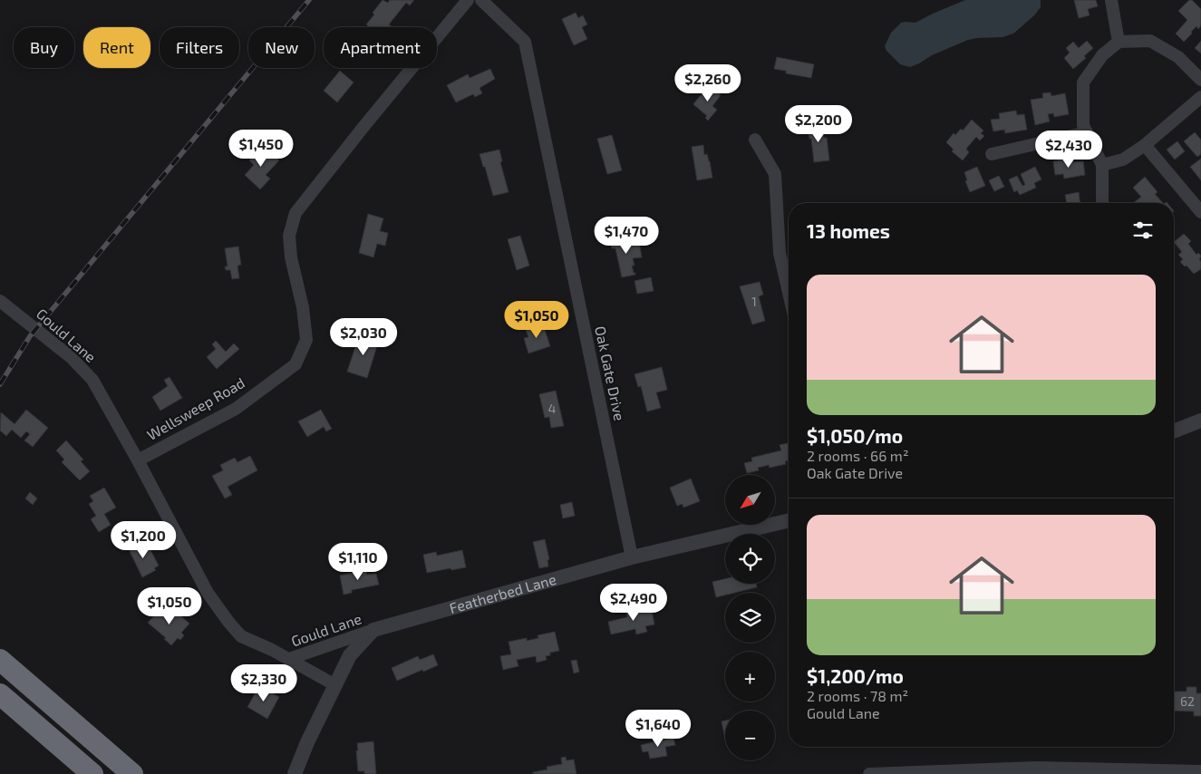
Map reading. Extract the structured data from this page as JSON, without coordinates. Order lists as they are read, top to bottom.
{
  "streets": {
    "street": [
      "Gould Lane",
      "Oak Gate Drive",
      "Wellsweep Road",
      "Featherbed Lane"
    ]
  },
  "crossings": [
    ["Gould Lane", "Wellsweep Road"],
    ["Gould Lane", "Featherbed Lane"],
    ["Oak Gate Drive", "Featherbed Lane"]
  ],
  "house_numbers": ["1", "4", "62"],
  "north": "bottom left",
  "page": {
    "chip": [
      "Buy",
      "Rent",
      "Filters",
      "New",
      "Apartment"
    ],
    "price": [
      "$2,260",
      "$2,200",
      "$1,450",
      "$2,430",
      "$1,470",
      "$1,050",
      "$2,030",
      "$1,200",
      "$1,110",
      "$2,490",
      "$1,050",
      "$2,330",
      "$1,640"
    ],
    "heading": "13 homes",
    "list": [
      {
        "name": "$1,050/mo",
        "note": "2 rooms · 66 m² · Oak Gate Drive"
      },
      {
        "name": "$1,200/mo",
        "note": "2 rooms · 78 m² · Gould Lane"
      }
    ],
    "map_buttons": ["+", "−"]
  }
}
